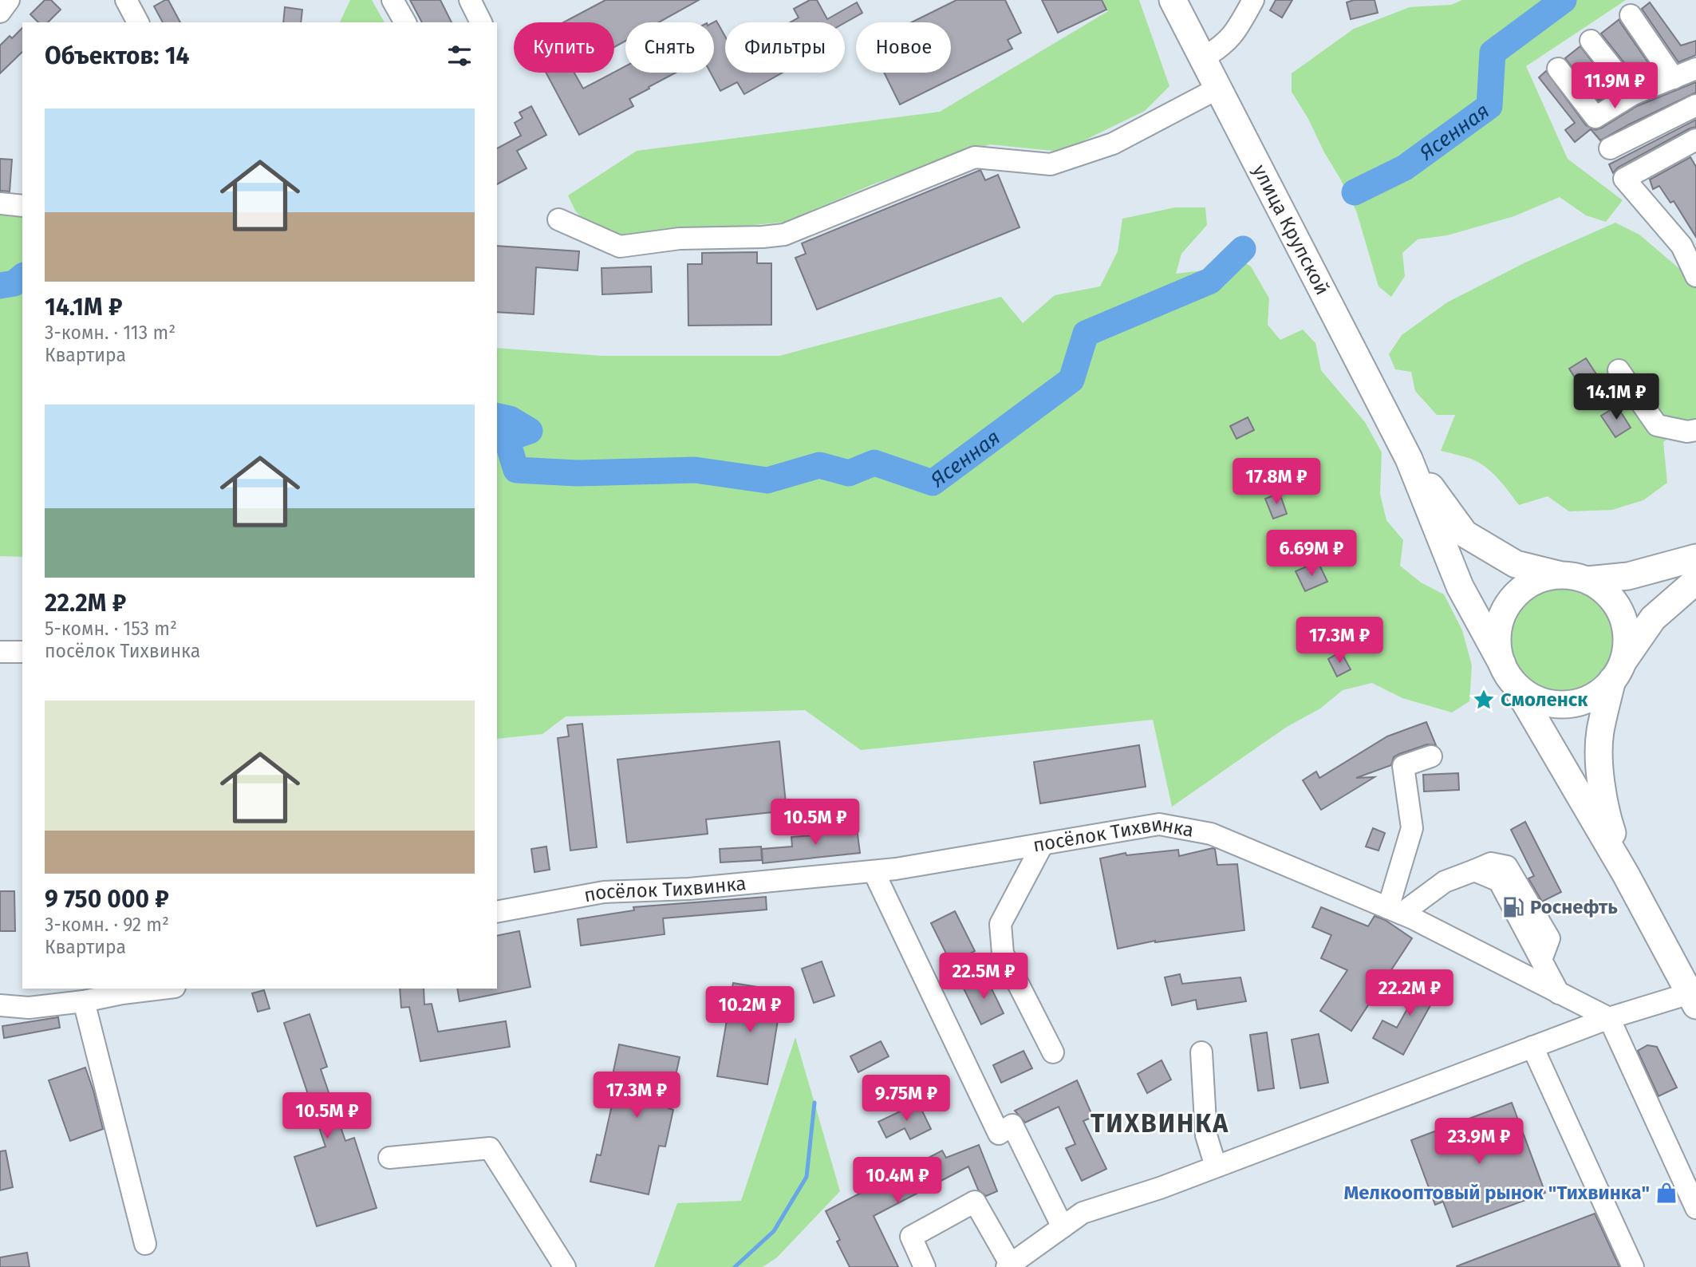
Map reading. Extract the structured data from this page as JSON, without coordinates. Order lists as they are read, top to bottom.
{
  "streets": {
    "main road": ["улица Крупской"],
    "street": ["посёлок Тихвинка"]
  },
  "districts": ["ТИХВИНКА"],
  "water": ["Ясенная"],
  "places": {
    "place": ["Смоленск"],
    "fuel station": ["Роснефть"],
    "shop": ["Мелкооптовый рынок \"Тихвинка\""]
  },
  "page": {
    "chip": [
      "Купить",
      "Снять",
      "Фильтры",
      "Новое"
    ],
    "heading": "Объектов: 14",
    "price": [
      "11.9M ₽",
      "14.1M ₽",
      "17.8M ₽",
      "6.69M ₽",
      "17.3M ₽",
      "10.5M ₽",
      "22.5M ₽",
      "22.2M ₽",
      "10.2M ₽",
      "17.3M ₽",
      "9.75M ₽",
      "10.5M ₽",
      "23.9M ₽",
      "10.4M ₽"
    ],
    "list": [
      {
        "name": "14.1M ₽",
        "note": "3-комн. · 113 m² · Квартира"
      },
      {
        "name": "22.2M ₽",
        "note": "5-комн. · 153 m² · посёлок Тихвинка"
      },
      {
        "name": "9 750 000 ₽",
        "note": "3-комн. · 92 m² · Квартира"
      }
    ]
  }
}
